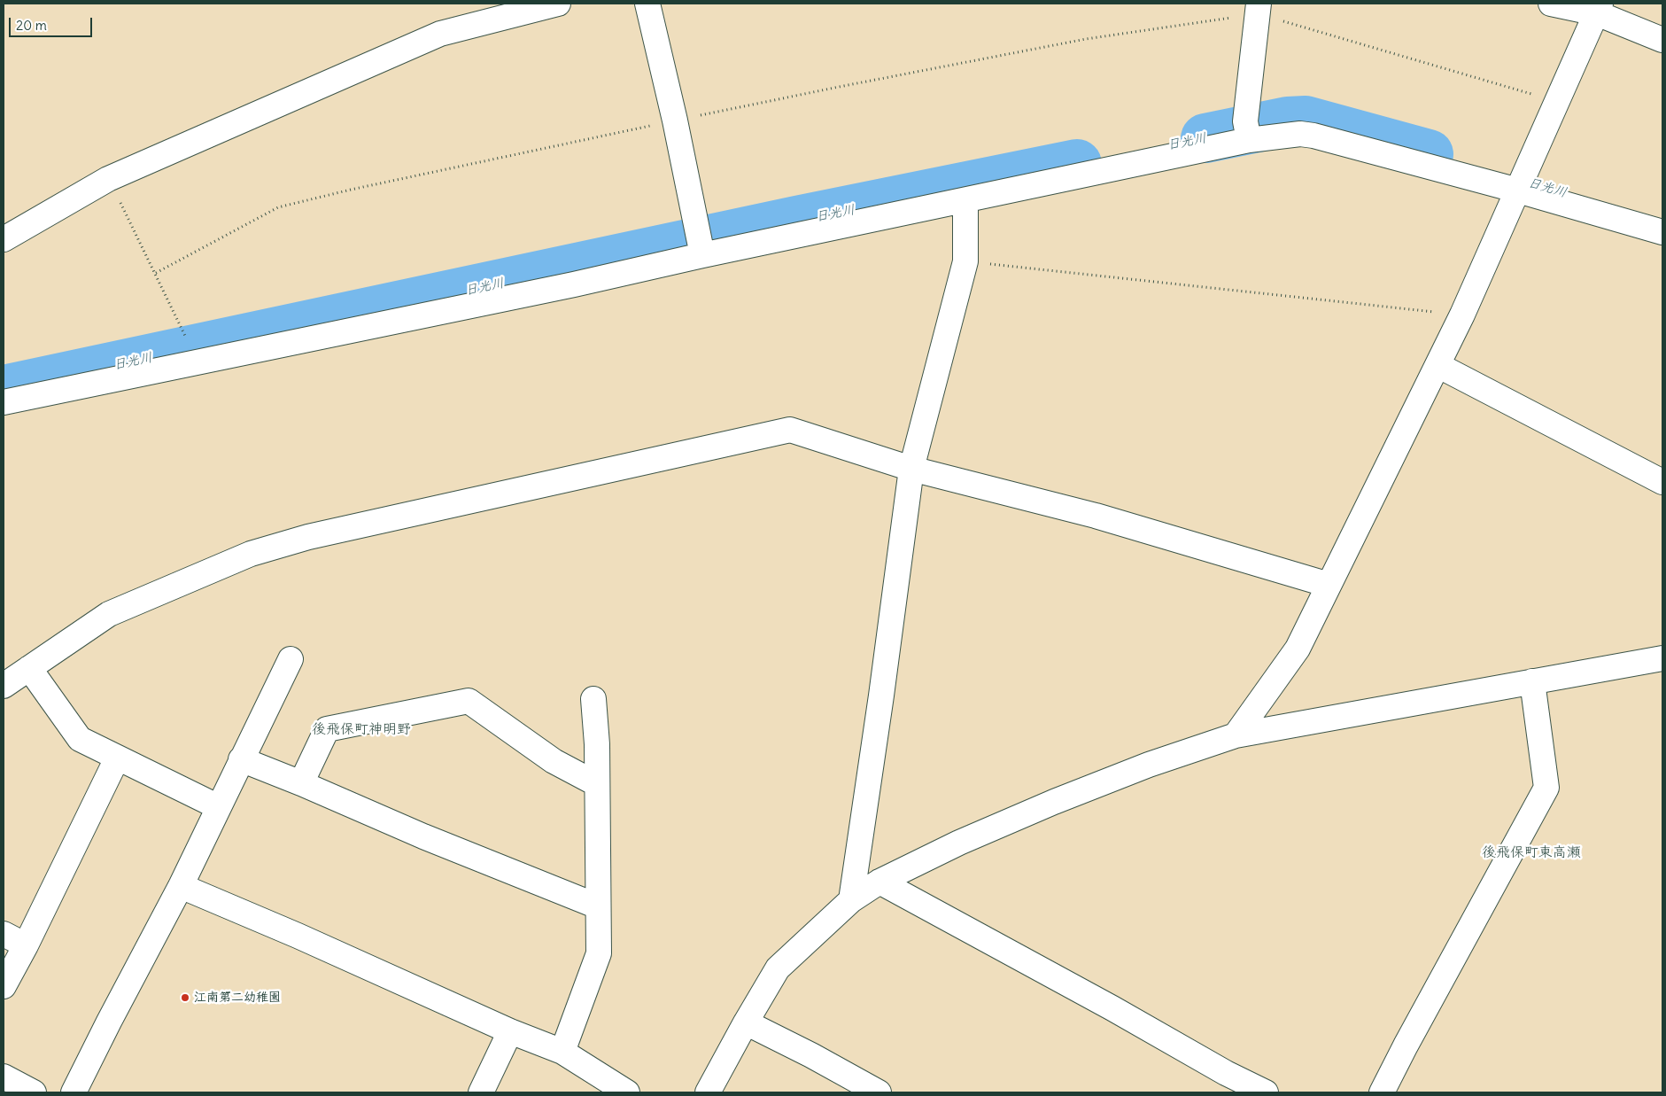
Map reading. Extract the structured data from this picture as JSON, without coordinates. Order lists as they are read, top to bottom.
{
  "districts": ["後飛保町神明野", "後飛保町東高瀬"],
  "water": ["日光川"],
  "places": ["江南第二幼稚園"],
  "scale_bar": "20 m"
}
